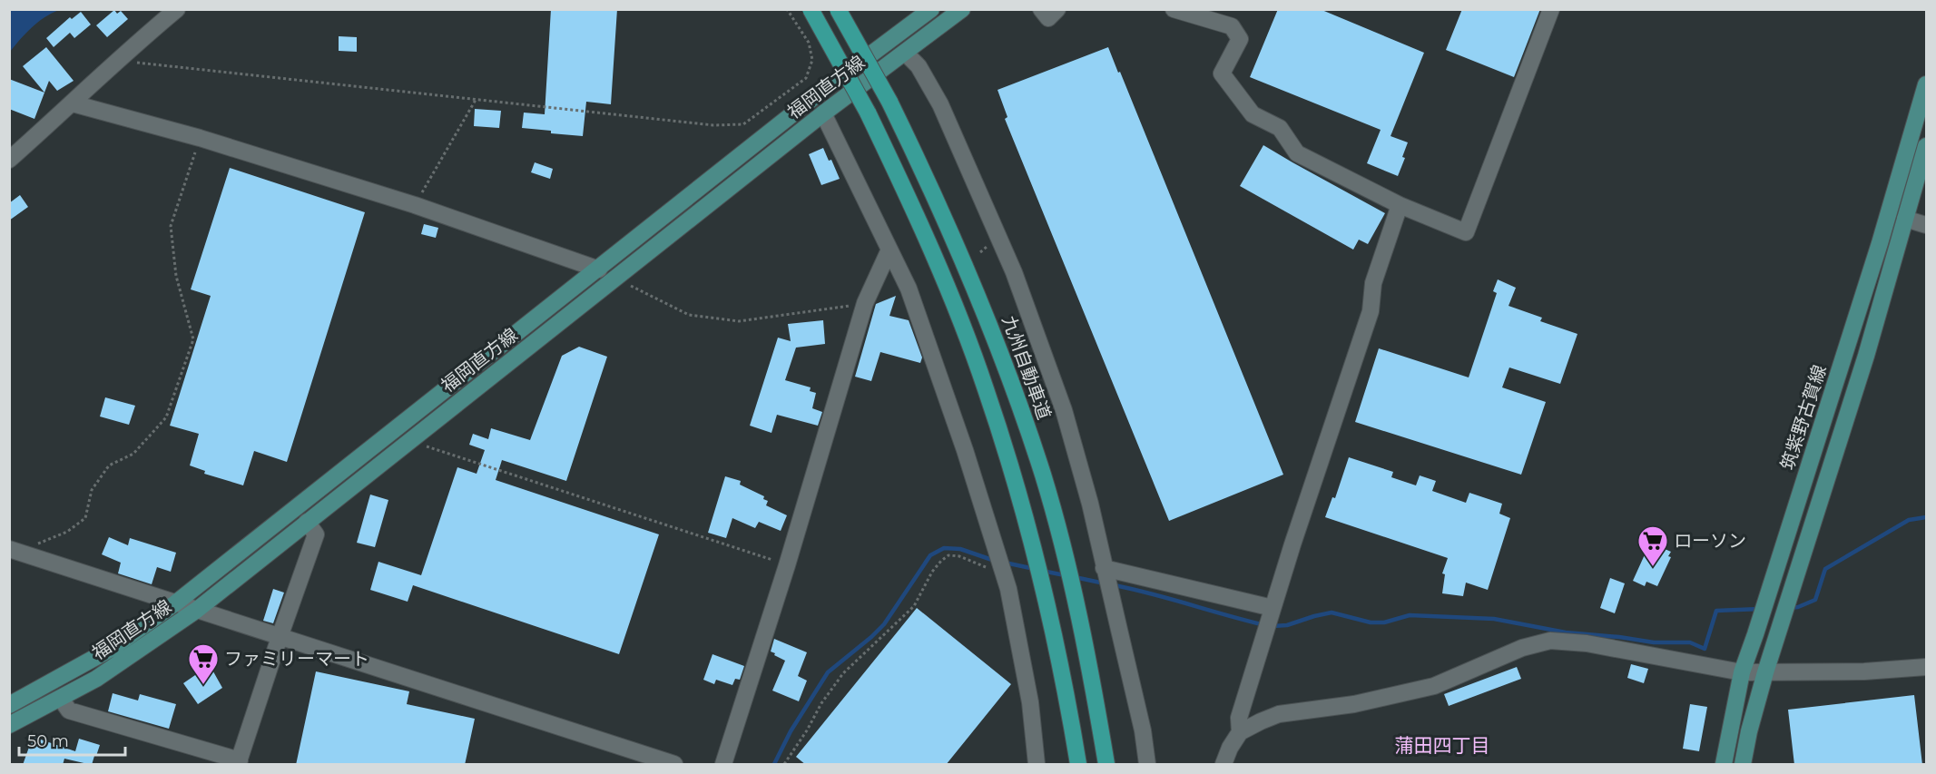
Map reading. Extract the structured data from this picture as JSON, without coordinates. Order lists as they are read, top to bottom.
{
  "streets": {
    "highway": ["九州自動車道"],
    "main road": ["福岡直方線", "筑紫野古賀線"]
  },
  "districts": ["蒲田四丁目"],
  "places": {
    "supermarket": ["ローソン", "ファミリーマート"]
  },
  "scale_bar": "50 m"
}
